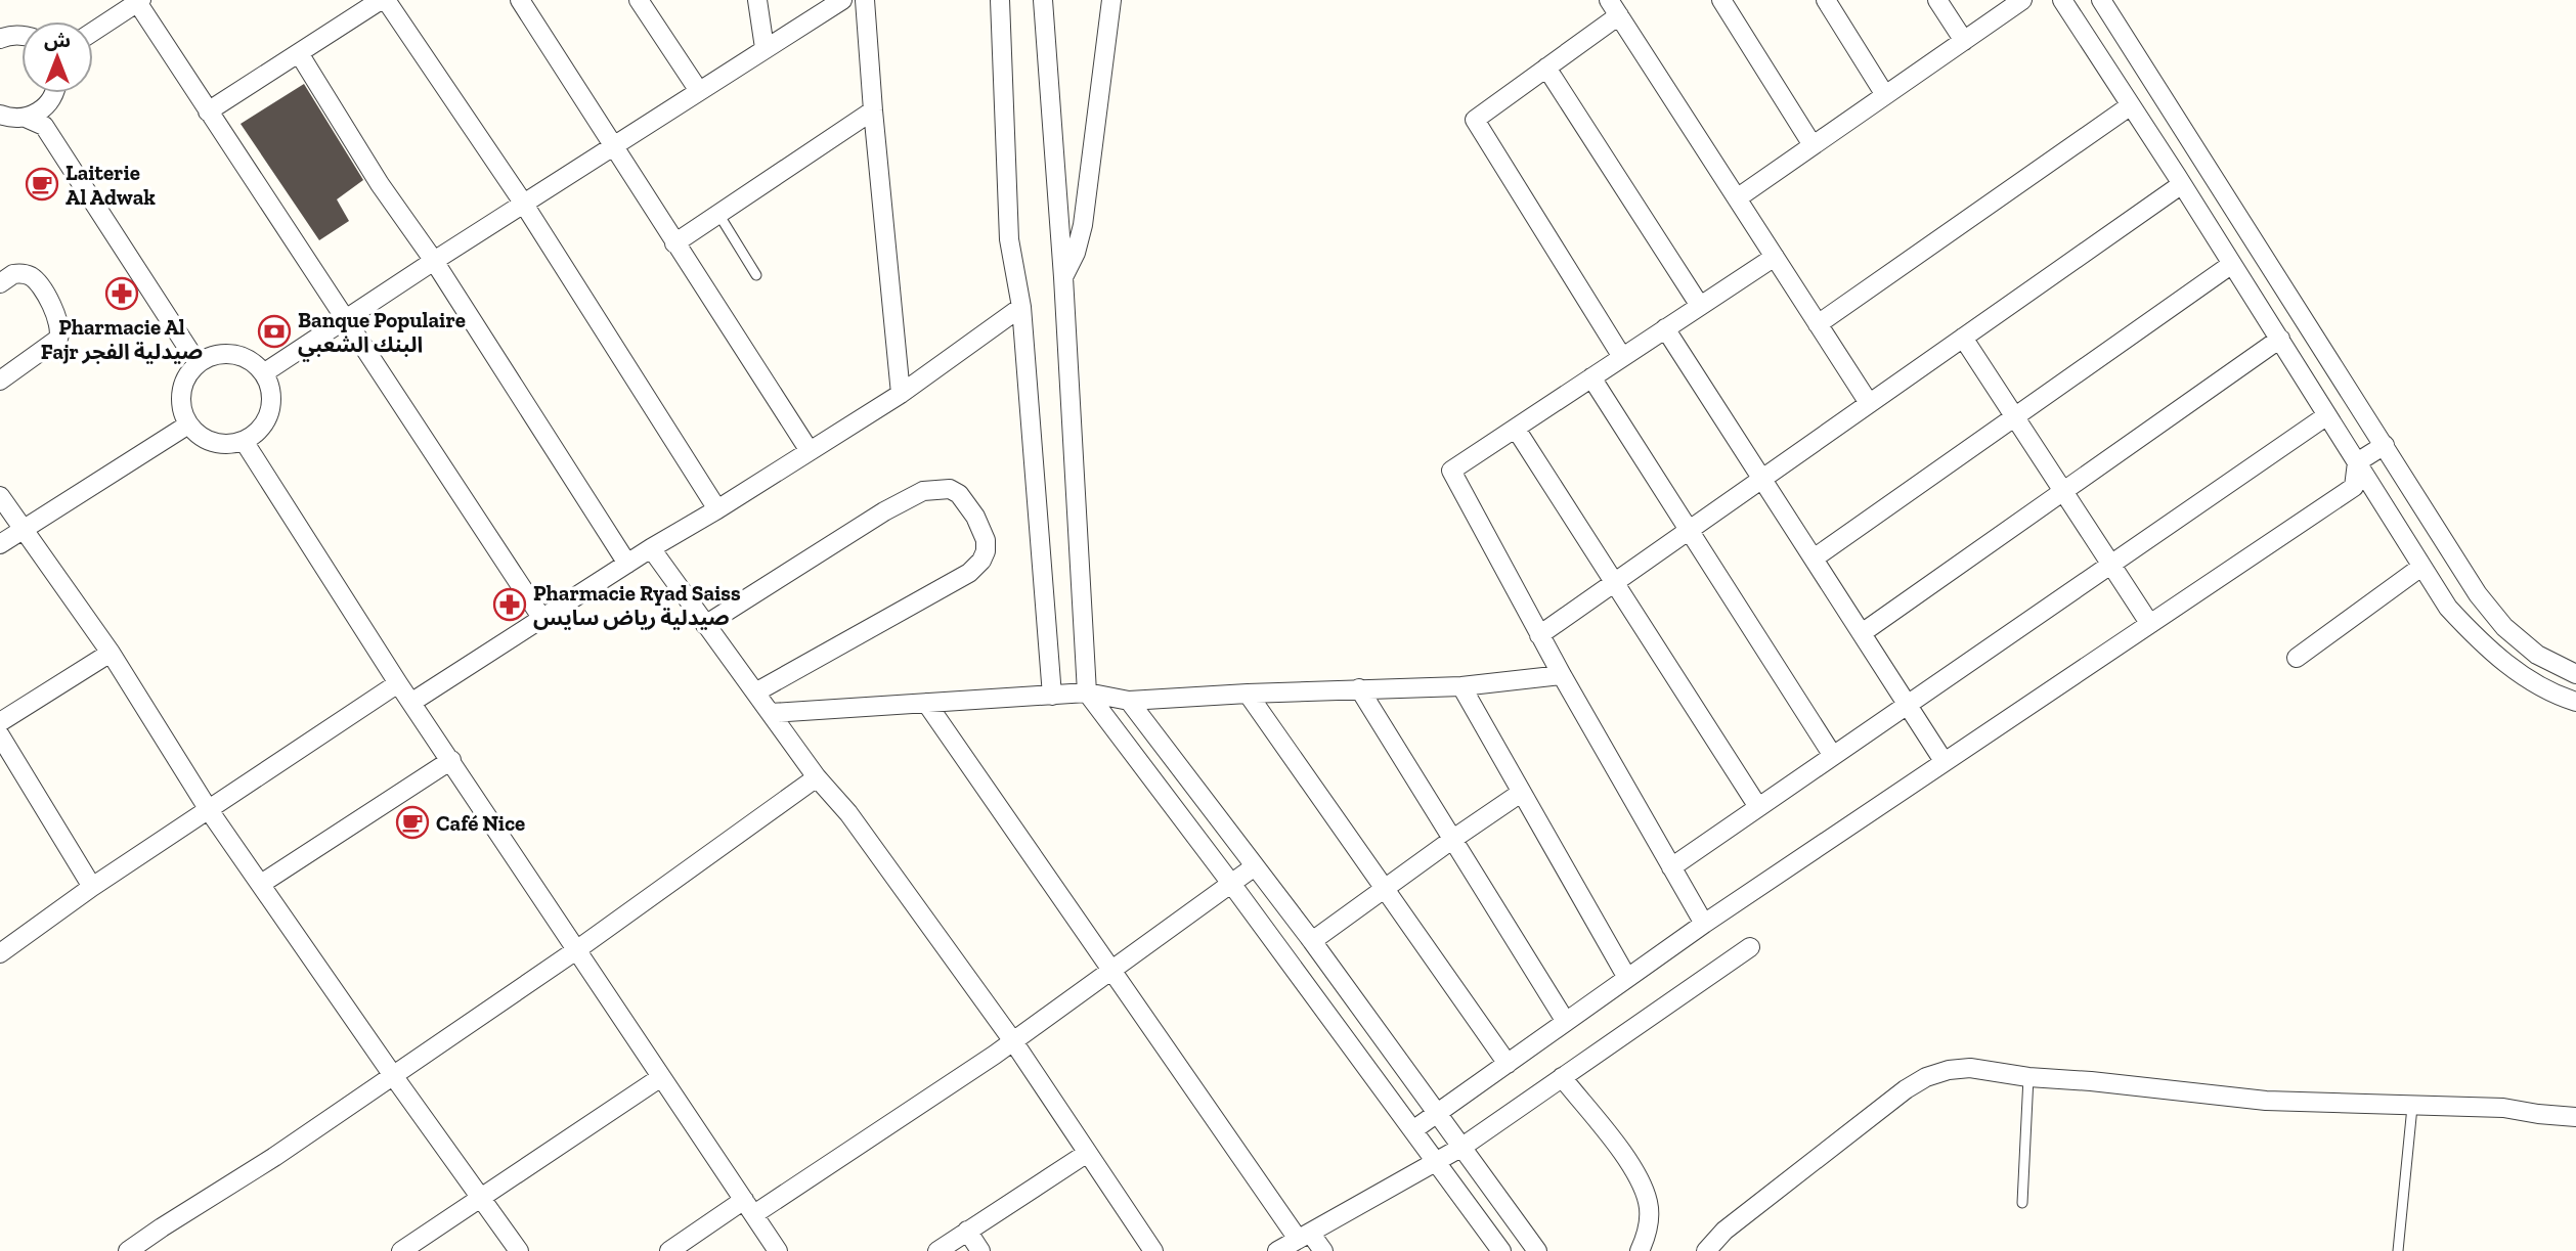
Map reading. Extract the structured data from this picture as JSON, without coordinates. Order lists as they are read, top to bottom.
{
  "places": {
    "cafe": ["Laiterie Al Adwak", "Café Nice"],
    "pharmacy": ["Pharmacie Al Fajr صيدلية الفجر", "Pharmacie Ryad Saiss صيدلية رياض سايس"],
    "bank": ["Banque Populaire البنك الشعبي"]
  },
  "north": "top"
}
